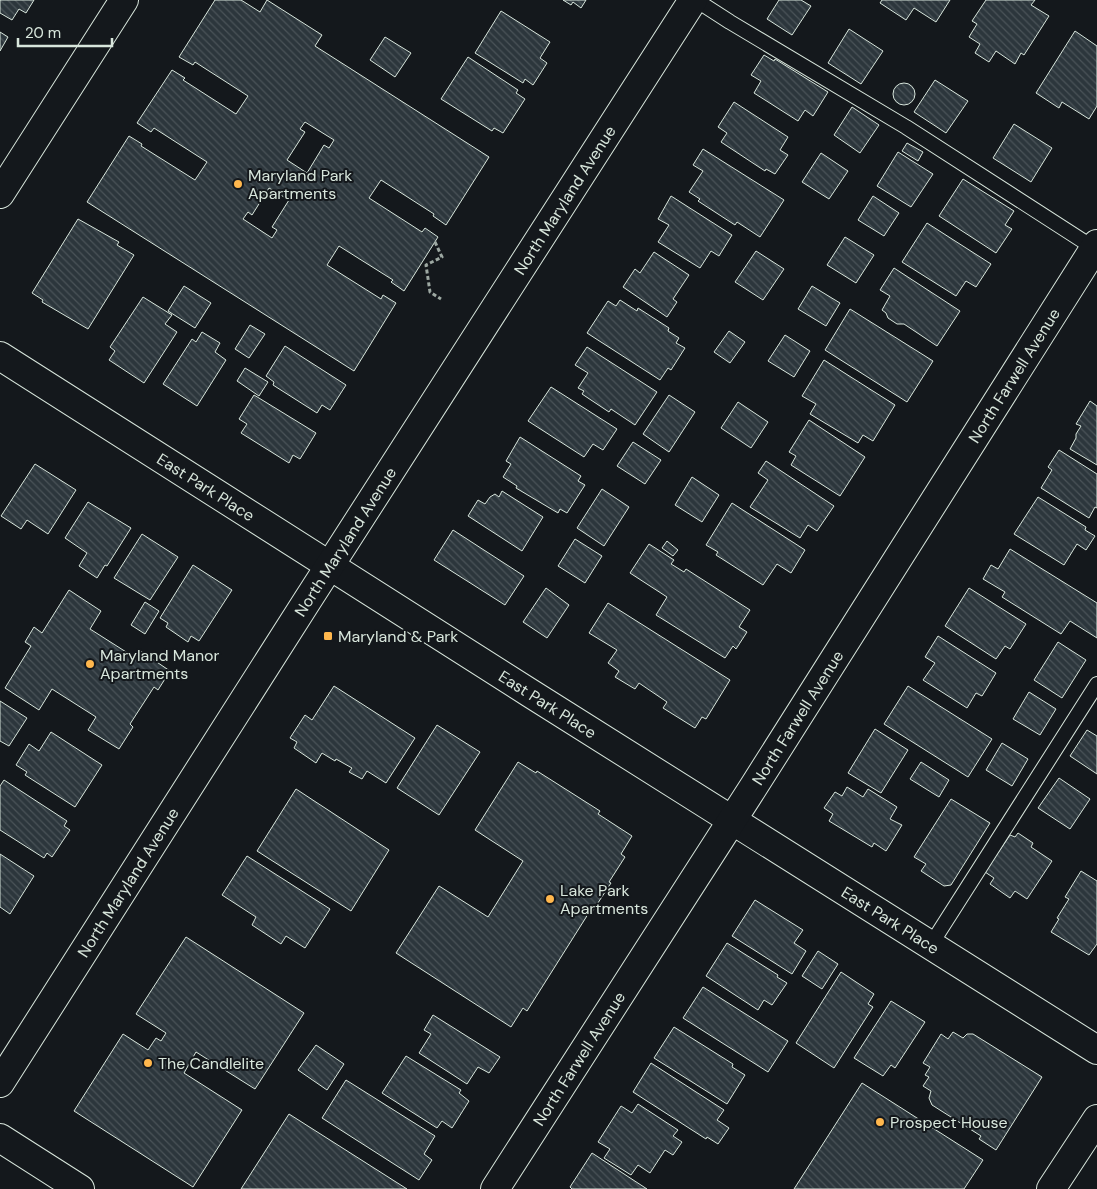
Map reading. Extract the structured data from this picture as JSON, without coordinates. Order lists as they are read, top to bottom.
{
  "streets": {
    "street": ["North Maryland Avenue", "North Farwell Avenue", "East Park Place"]
  },
  "crossings": [
    ["North Maryland Avenue", "East Park Place"],
    ["North Farwell Avenue", "East Park Place"]
  ],
  "places": {
    "other": [
      "Maryland Park Apartments",
      "Maryland Manor Apartments",
      "Lake Park Apartments",
      "The Candlelite",
      "Prospect House"
    ],
    "transit": ["Maryland & Park"]
  },
  "scale_bar": "20 m"
}
